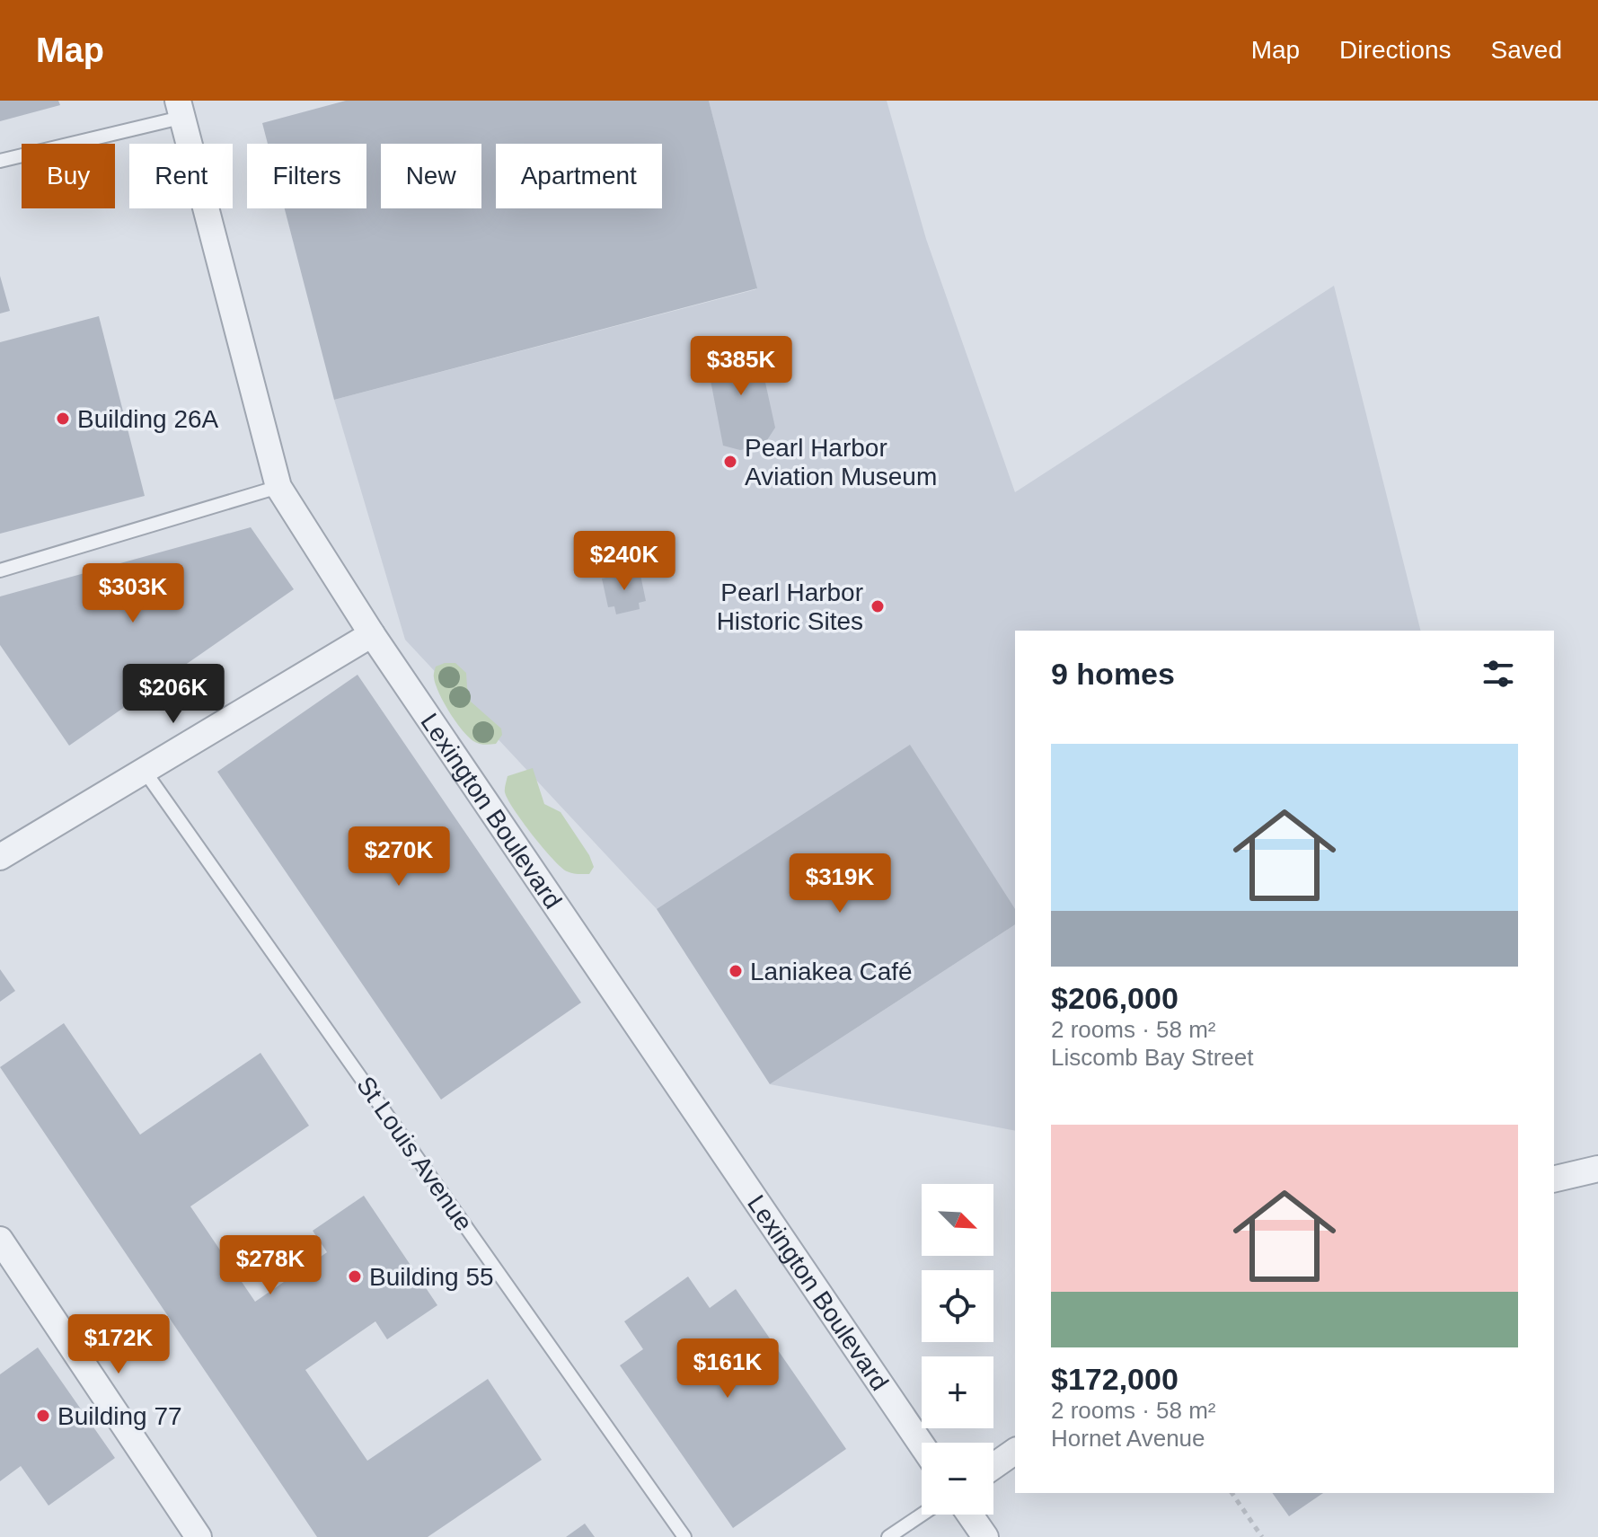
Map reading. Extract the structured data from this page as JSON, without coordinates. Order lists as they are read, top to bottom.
{
  "streets": {
    "street": ["Lexington Boulevard"],
    "lane": ["St Louis Avenue"]
  },
  "places": [
    "Building 26A",
    "Pearl Harbor Aviation Museum",
    "Pearl Harbor Historic Sites",
    "Laniakea Café",
    "Building 55",
    "Building 77"
  ],
  "north": "bottom right",
  "page": {
    "header": "Map",
    "nav": ["Map", "Directions", "Saved"],
    "chip": [
      "Buy",
      "Rent",
      "Filters",
      "New",
      "Apartment"
    ],
    "price": [
      "$385K",
      "$240K",
      "$303K",
      "$206K",
      "$270K",
      "$319K",
      "$278K",
      "$172K",
      "$161K"
    ],
    "heading": "9 homes",
    "list": [
      {
        "name": "$206,000",
        "note": "2 rooms · 58 m² · Liscomb Bay Street"
      },
      {
        "name": "$172,000",
        "note": "2 rooms · 58 m² · Hornet Avenue"
      }
    ],
    "map_buttons": ["+", "−"]
  }
}
